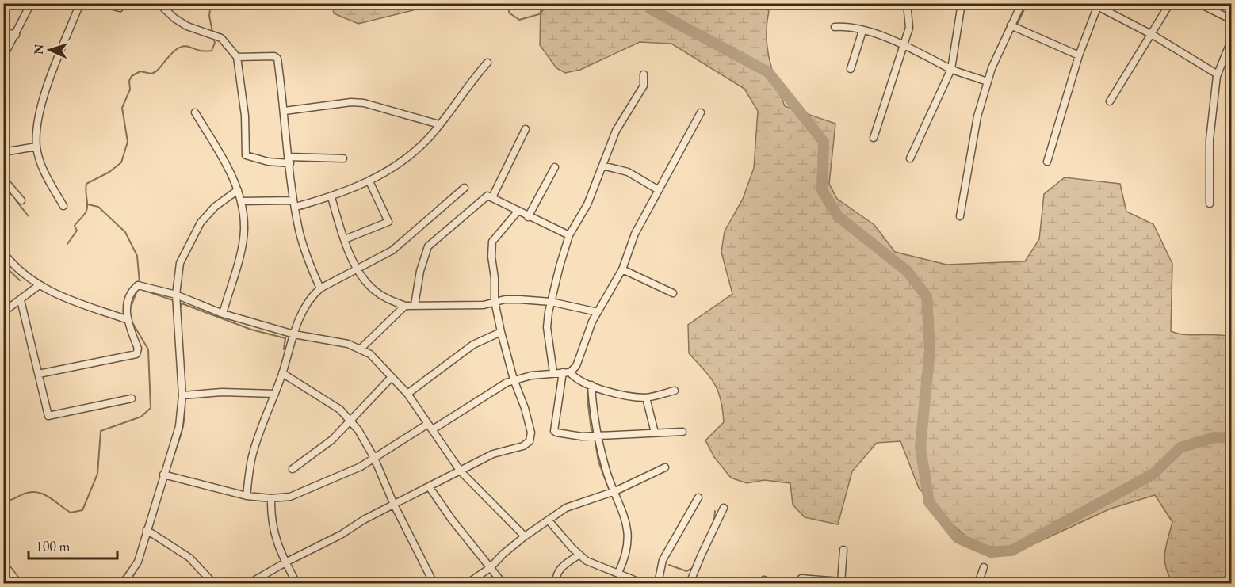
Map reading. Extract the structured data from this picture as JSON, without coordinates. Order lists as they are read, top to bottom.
{
  "scale_bar": "100 m",
  "north": "left"
}
